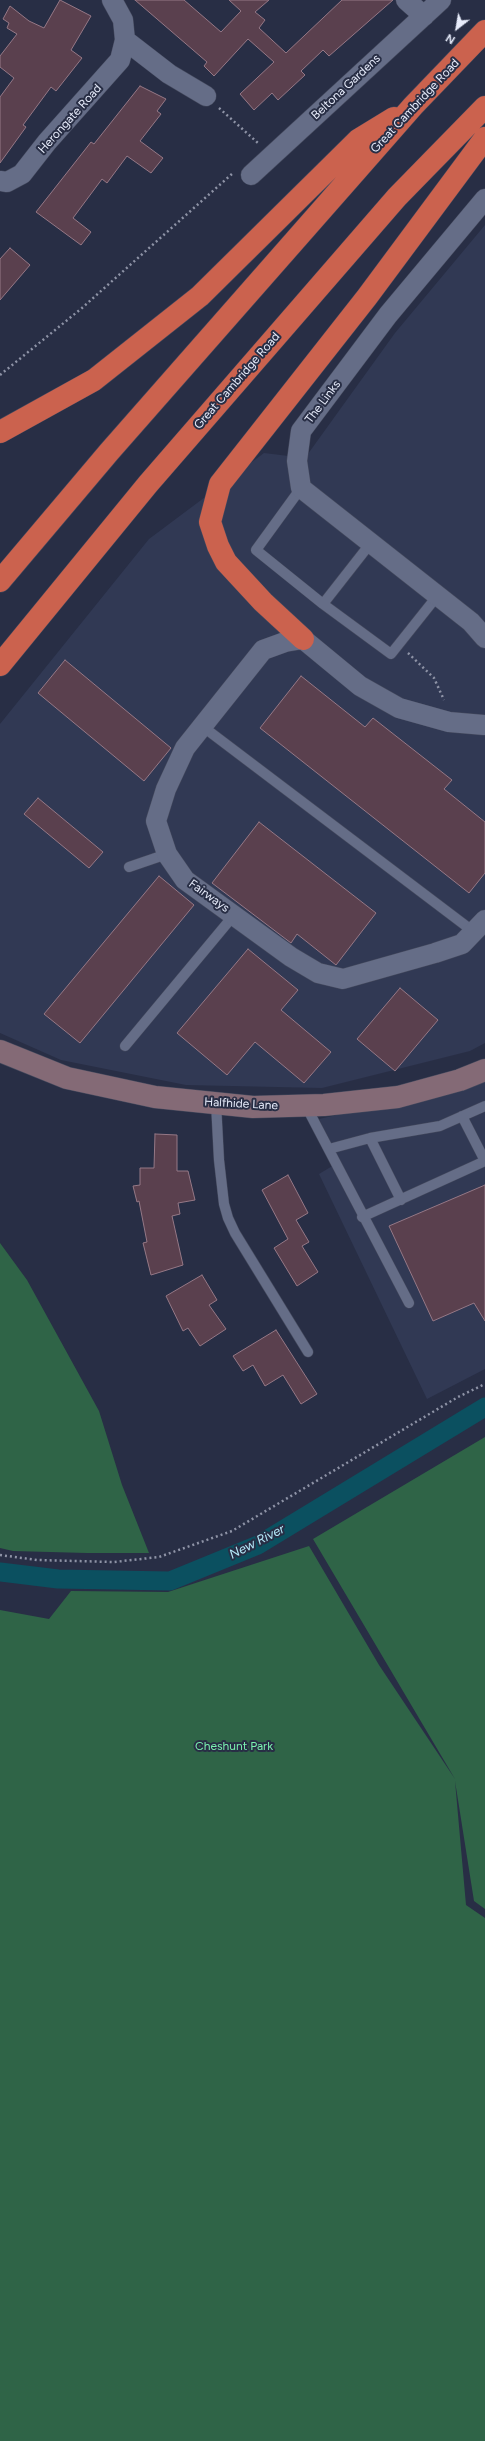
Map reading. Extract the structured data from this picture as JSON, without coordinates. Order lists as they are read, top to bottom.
{
  "streets": {
    "highway": ["Great Cambridge Road"],
    "main road": ["Halfhide Lane"],
    "street": [
      "Beltona Gardens",
      "Herongate Road",
      "The Links",
      "Fairways"
    ]
  },
  "water": ["New River"],
  "parks": ["Cheshunt Park"],
  "north": "bottom left"
}
